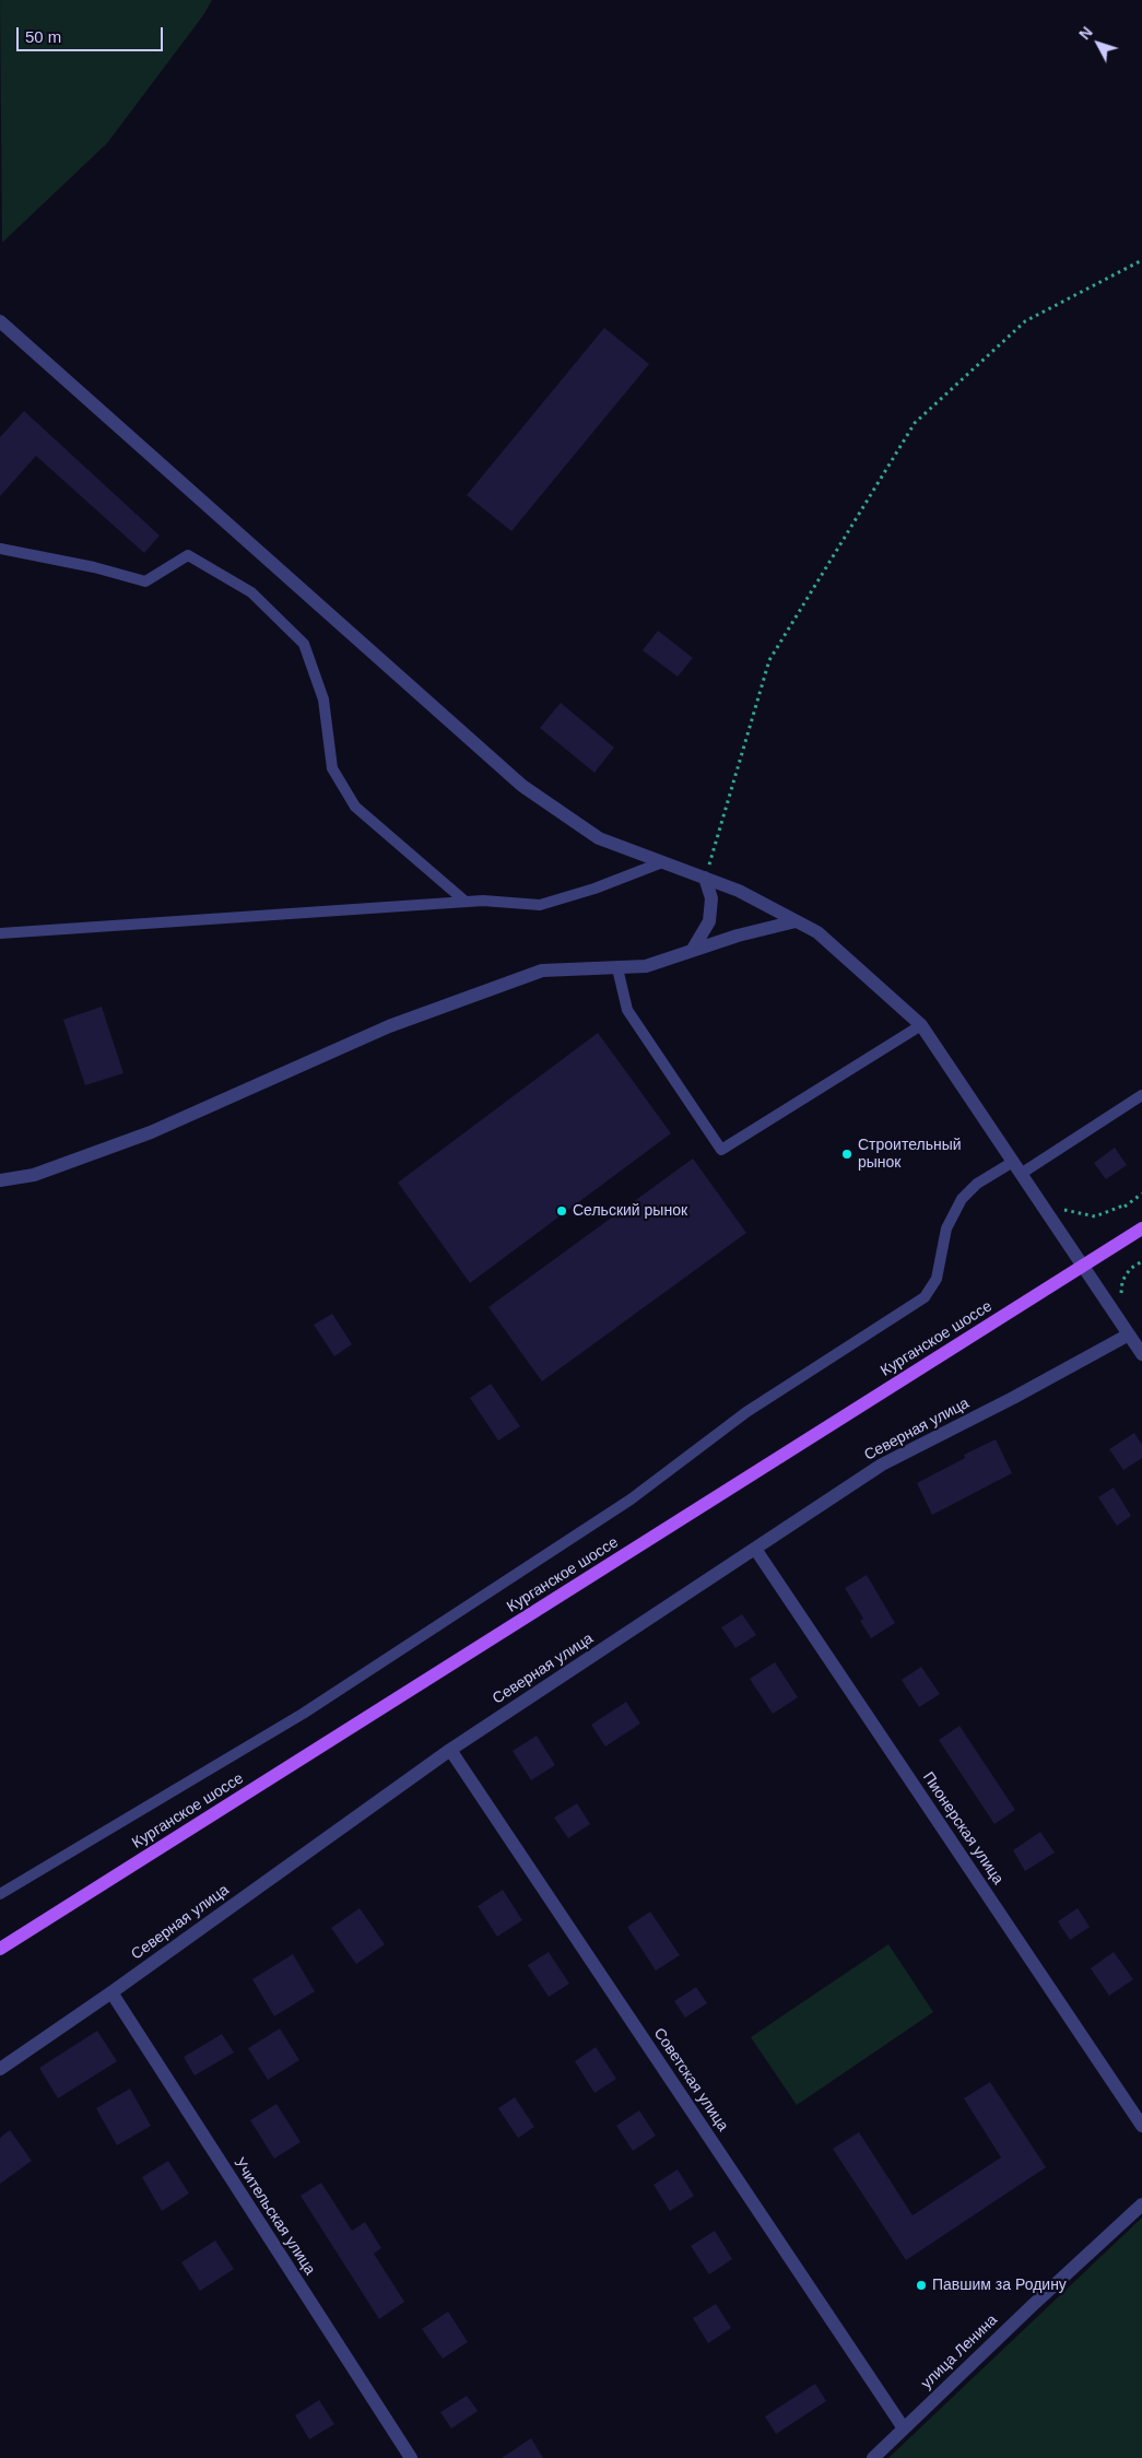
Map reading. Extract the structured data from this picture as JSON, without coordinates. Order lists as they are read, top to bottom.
{
  "streets": {
    "main road": ["Курганское шоссе"],
    "street": [
      "Северная улица",
      "Пионерская улица",
      "Советская улица",
      "Учительская улица",
      "улица Ленина"
    ]
  },
  "crossings": [
    ["Северная улица", "Пионерская улица"],
    ["Северная улица", "Советская улица"],
    ["Северная улица", "Учительская улица"],
    ["Советская улица", "улица Ленина"]
  ],
  "places": ["Строительный рынок", "Сельский рынок", "Павшим за Родину"],
  "scale_bar": "50 m",
  "north": "top left"
}
